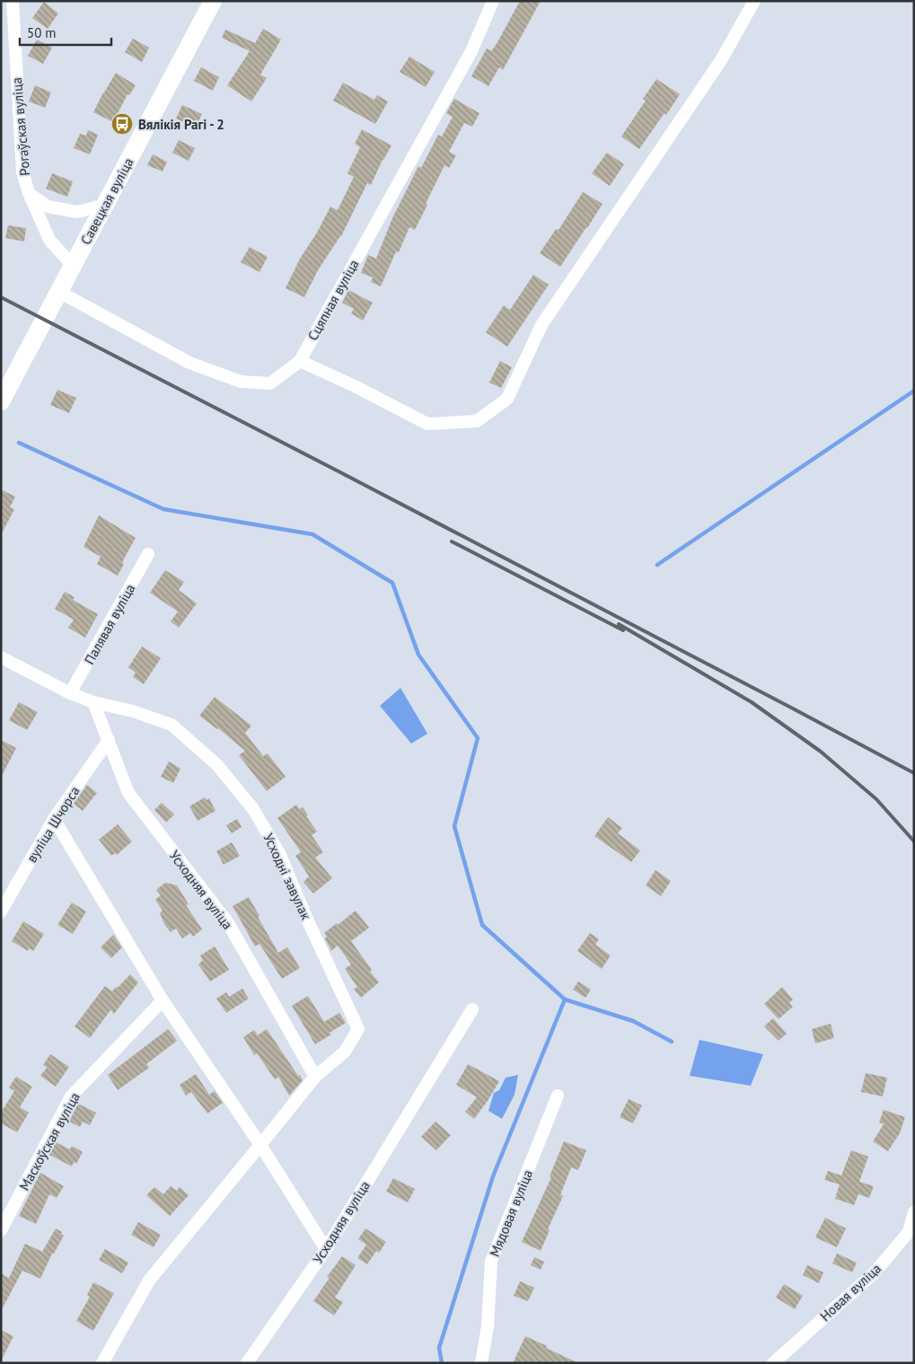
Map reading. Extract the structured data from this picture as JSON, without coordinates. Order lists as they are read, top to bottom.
{
  "streets": {
    "main road": ["Савецкая вуліца"],
    "street": [
      "Рогаўская вуліца",
      "Сцяпная вуліца",
      "Палявая вуліца",
      "вуліца Шчорса",
      "Усходні завулак",
      "Усходняя вуліца",
      "Маскоўская вуліца",
      "Мядовая вуліца",
      "Новая вуліца"
    ]
  },
  "crossings": [
    ["Рогаўская вуліца", "Савецкая вуліца"],
    ["Савецкая вуліца", "Сцяпная вуліца"],
    ["Палявая вуліца", "Усходні завулак"],
    ["вуліца Шчорса", "Усходняя вуліца"],
    ["Усходні завулак", "Усходняя вуліца"]
  ],
  "places": {
    "bus stop": ["Вялікія Рагі - 2"]
  },
  "scale_bar": "50 m"
}
